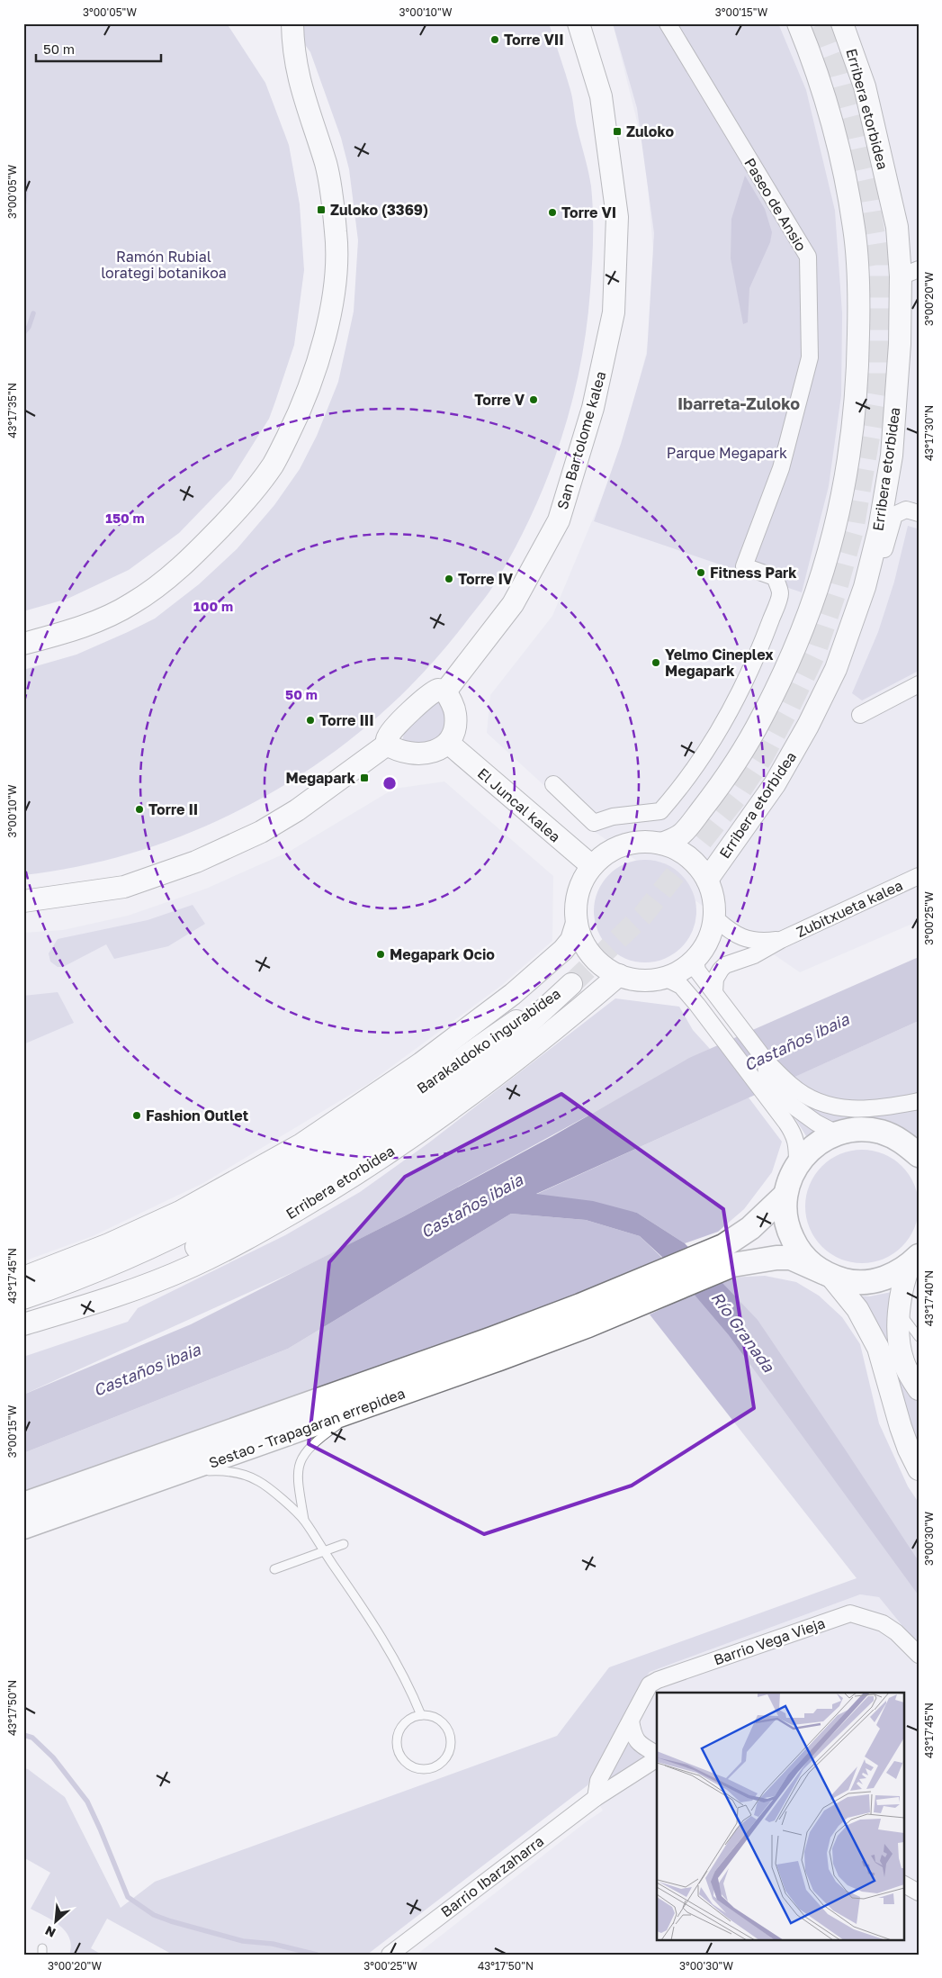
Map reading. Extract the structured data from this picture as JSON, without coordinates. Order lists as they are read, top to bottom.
{
  "streets": {
    "main road": ["Sestao - Trapagaran errepidea"],
    "street": [
      "Erribera etorbidea",
      "Paseo de Ansio",
      "San Bartolome kalea",
      "El Juncal kalea",
      "Zubitxueta kalea",
      "Barakaldoko ingurabidea",
      "Barrio Vega Vieja",
      "Barrio Ibarzaharra"
    ]
  },
  "crossings": [
    ["Erribera etorbidea", "El Juncal kalea"],
    ["Erribera etorbidea", "Zubitxueta kalea"],
    ["Erribera etorbidea", "Barakaldoko ingurabidea"],
    ["El Juncal kalea", "Zubitxueta kalea"],
    ["Barrio Vega Vieja", "Barrio Ibarzaharra"]
  ],
  "districts": ["Ibarreta-Zuloko"],
  "water": ["Castaños ibaia", "Río Granada"],
  "parks": ["Ramón Rubial lorategi botanikoa", "Parque Megapark"],
  "places": {
    "other": [
      "Torre VII",
      "Torre VI",
      "Torre V",
      "Fitness Park",
      "Torre IV",
      "Yelmo Cineplex Megapark",
      "Torre III",
      "Torre II",
      "Megapark Ocio",
      "Fashion Outlet"
    ],
    "transit": ["Zuloko", "Zuloko (3369)", "Megapark"]
  },
  "scale_bar": "50 m",
  "north": "bottom left",
  "coordinates": [
    "3°00'05\"W",
    "3°00'10\"W",
    "3°00'15\"W",
    "3°00'20\"W",
    "43°17'35\"N",
    "43°17'30\"N",
    "3°00'25\"W",
    "43°17'45\"N",
    "43°17'40\"N",
    "3°00'30\"W",
    "43°17'50\"N"
  ],
  "rings": ["150 m", "100 m", "50 m"]
}
